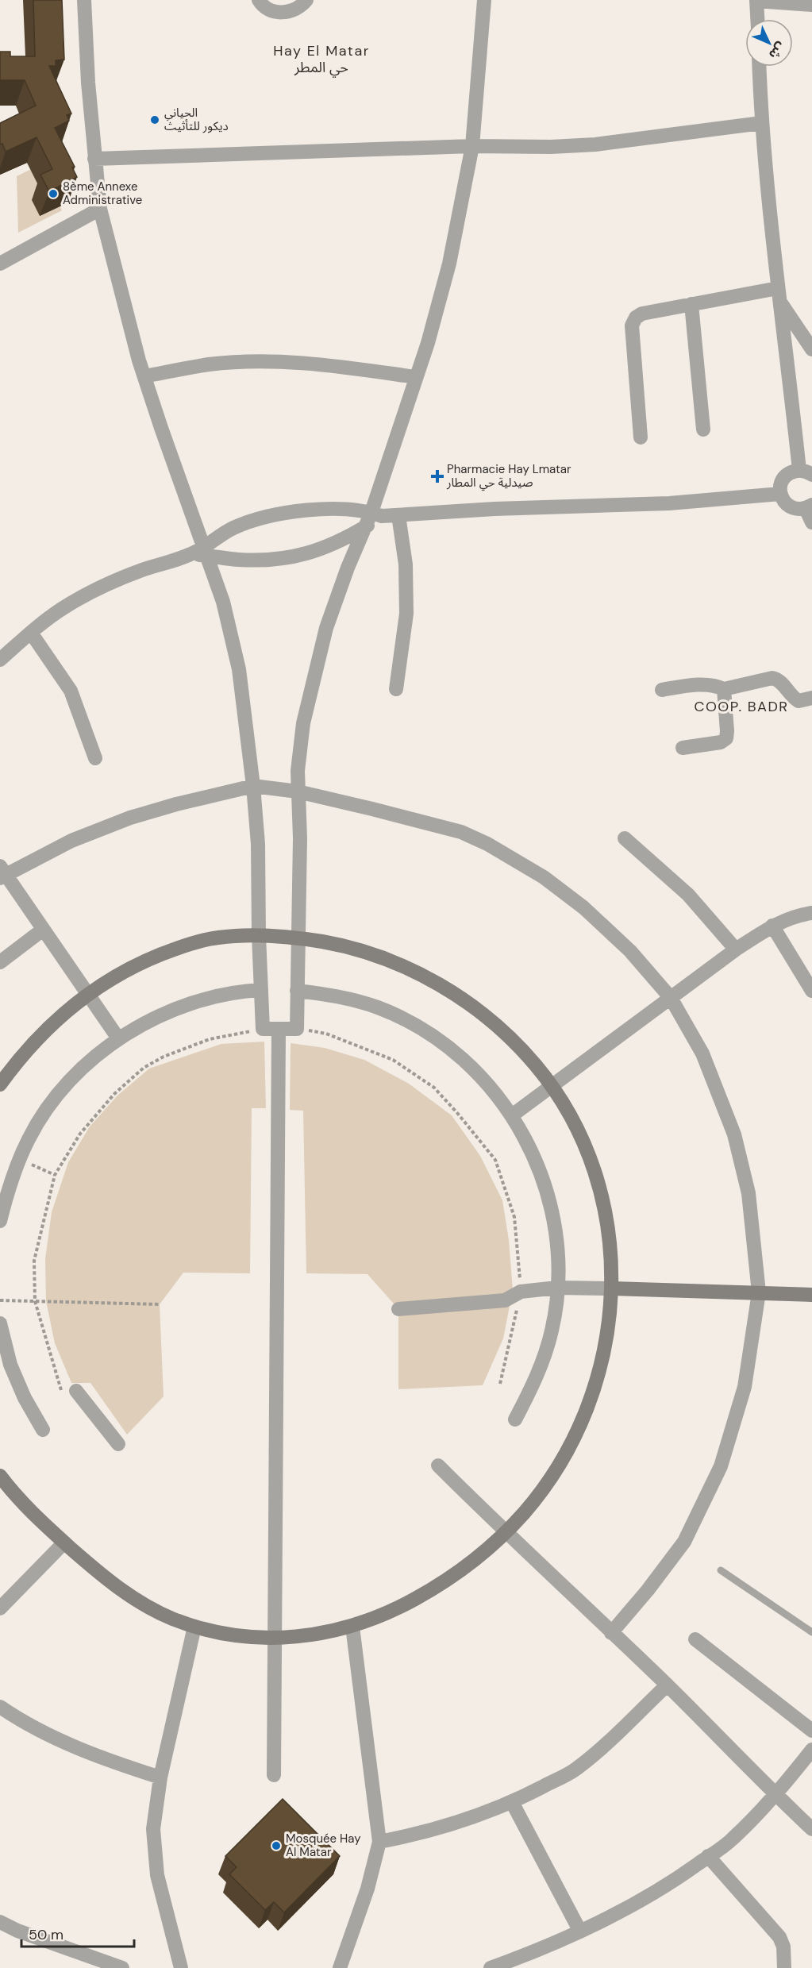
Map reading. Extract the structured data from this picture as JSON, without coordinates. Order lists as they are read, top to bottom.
{
  "districts": ["Hay El Matar حي المطر", "COOP. BADR"],
  "places": {
    "other": ["الحياني ديكور للتأثيث", "8ème Annexe Administrative", "Mosquée Hay Al Matar"],
    "health": ["Pharmacie Hay Lmatar صيدلية حي المطار"]
  },
  "scale_bar": "50 m",
  "north": "bottom right"
}
